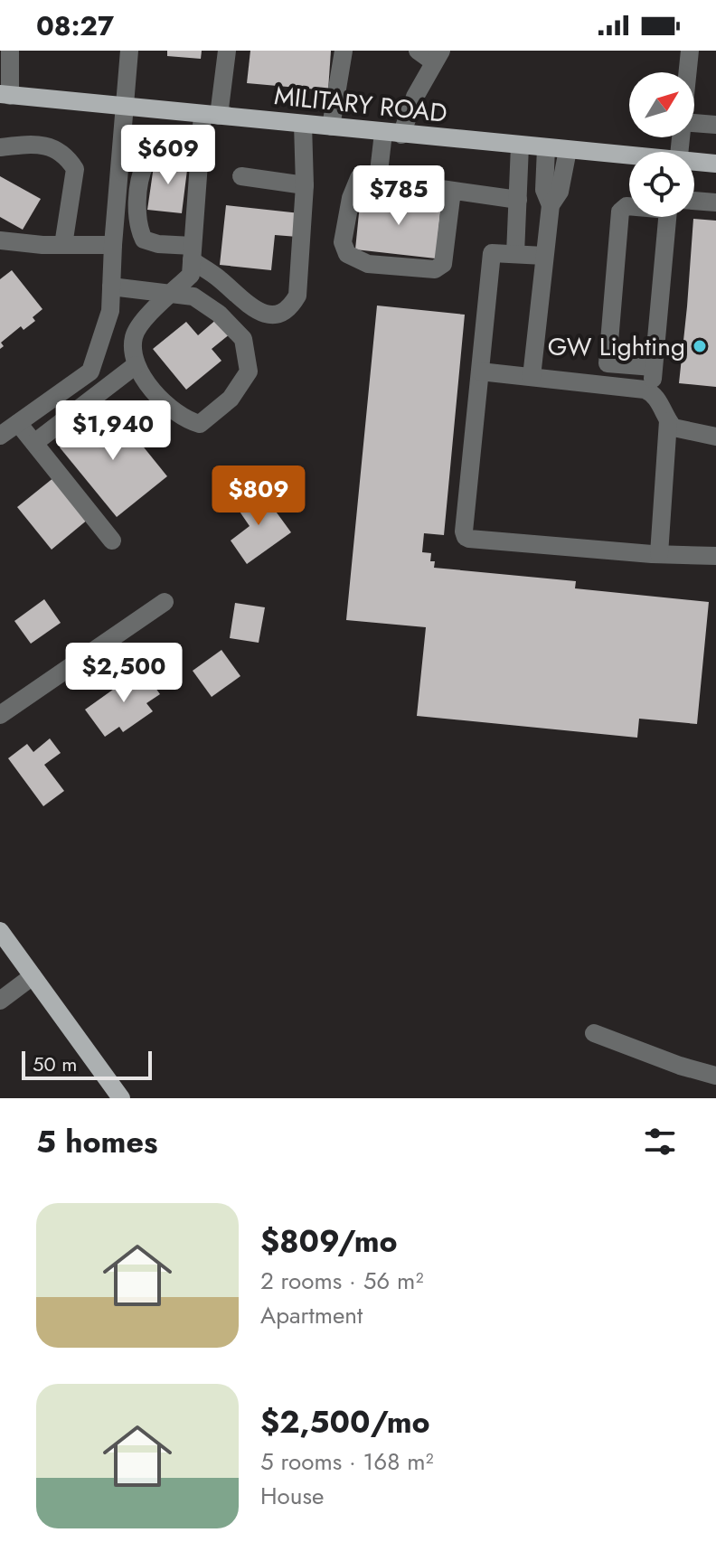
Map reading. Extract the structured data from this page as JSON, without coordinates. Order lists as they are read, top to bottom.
{
  "streets": {
    "main road": ["MILITARY ROAD"]
  },
  "places": ["GW Lighting"],
  "scale_bar": "50 m",
  "north": "top right",
  "page": {
    "status": "08:27",
    "price": [
      "$609",
      "$785",
      "$1,940",
      "$809",
      "$2,500"
    ],
    "scale": "50 m",
    "heading": "5 homes",
    "list": [
      {
        "name": "$809/mo",
        "note": "2 rooms · 56 m² · Apartment"
      },
      {
        "name": "$2,500/mo",
        "note": "5 rooms · 168 m² · House"
      }
    ]
  }
}
